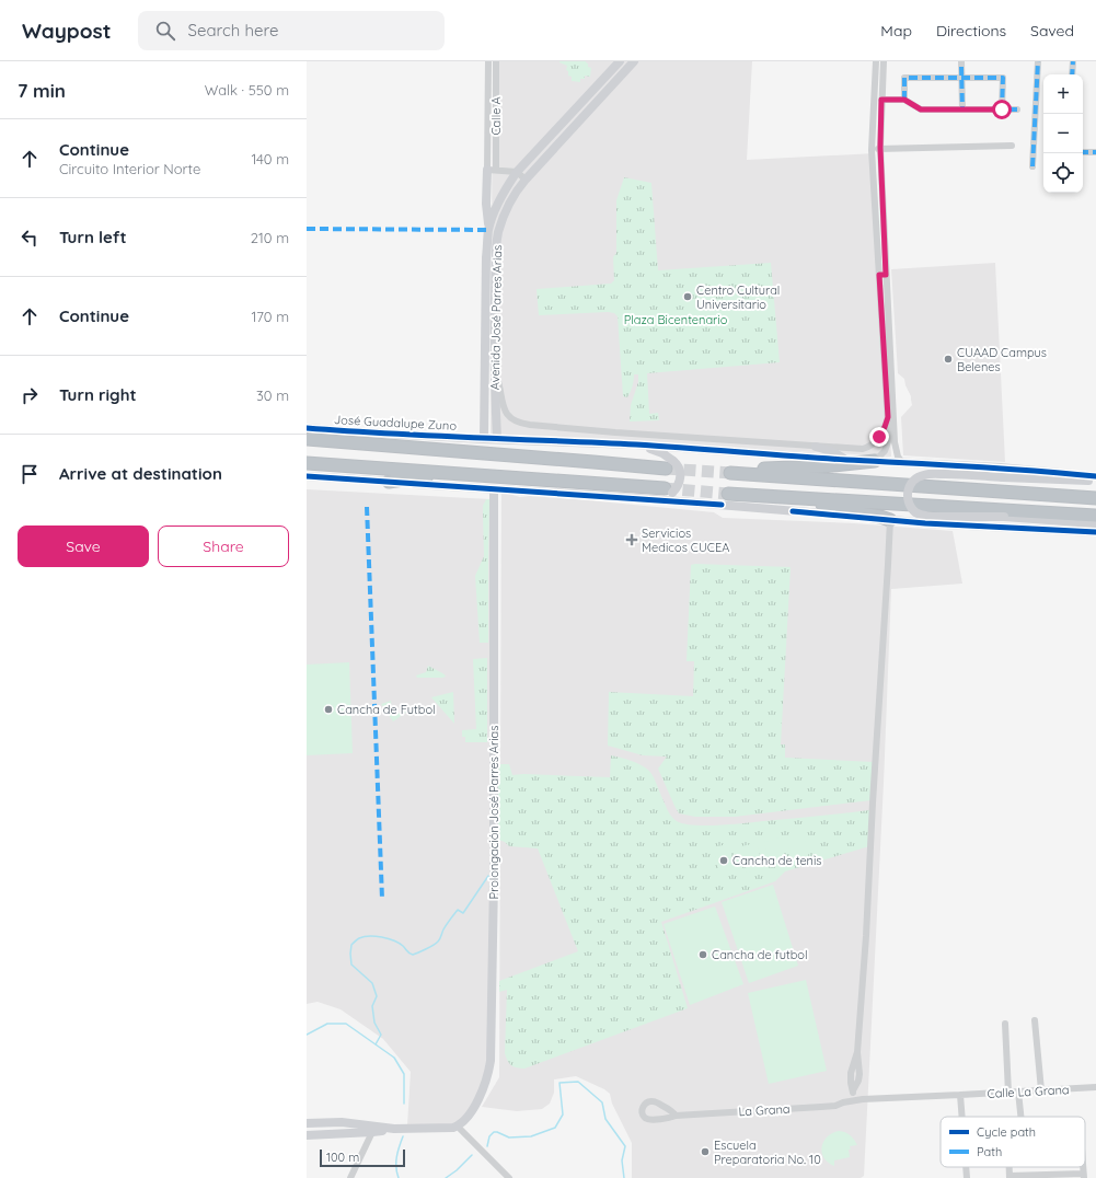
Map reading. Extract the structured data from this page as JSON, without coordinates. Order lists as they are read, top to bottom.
{
  "streets": {
    "main road": ["Avenida José Parres Arias", "José Guadalupe Zuno", "Prolongación José Parres Arias"],
    "street": ["Calle A", "Calle La Grana", "La Grana"]
  },
  "crossings": [
    ["Avenida José Parres Arias", "José Guadalupe Zuno"],
    ["Calle La Grana", "La Grana"]
  ],
  "parks": ["Plaza Bicentenario"],
  "places": {
    "other": [
      "Centro Cultural Universitario",
      "CUAAD Campus Belenes",
      "Cancha de Futbol",
      "Cancha de tenis",
      "Cancha de futbol",
      "Escuela Preparatoria No. 10"
    ],
    "health": ["Servicios Medicos CUCEA"]
  },
  "legend": ["Cycle path", "Path"],
  "scale_bar": "100 m",
  "page": {
    "header": "Waypost",
    "search": "Search here",
    "nav": ["Map", "Directions", "Saved"],
    "heading": ["7 min", "Walk · 550 m"],
    "map_buttons": ["+", "−"],
    "list": [
      ["Continue", "Circuito Interior Norte", "140 m"],
      ["Turn left", "210 m"],
      ["Continue", "170 m"],
      ["Turn right", "30 m"],
      "Arrive at destination"
    ],
    "buttons": ["Save", "Share"],
    "scale": "100 m"
  }
}
